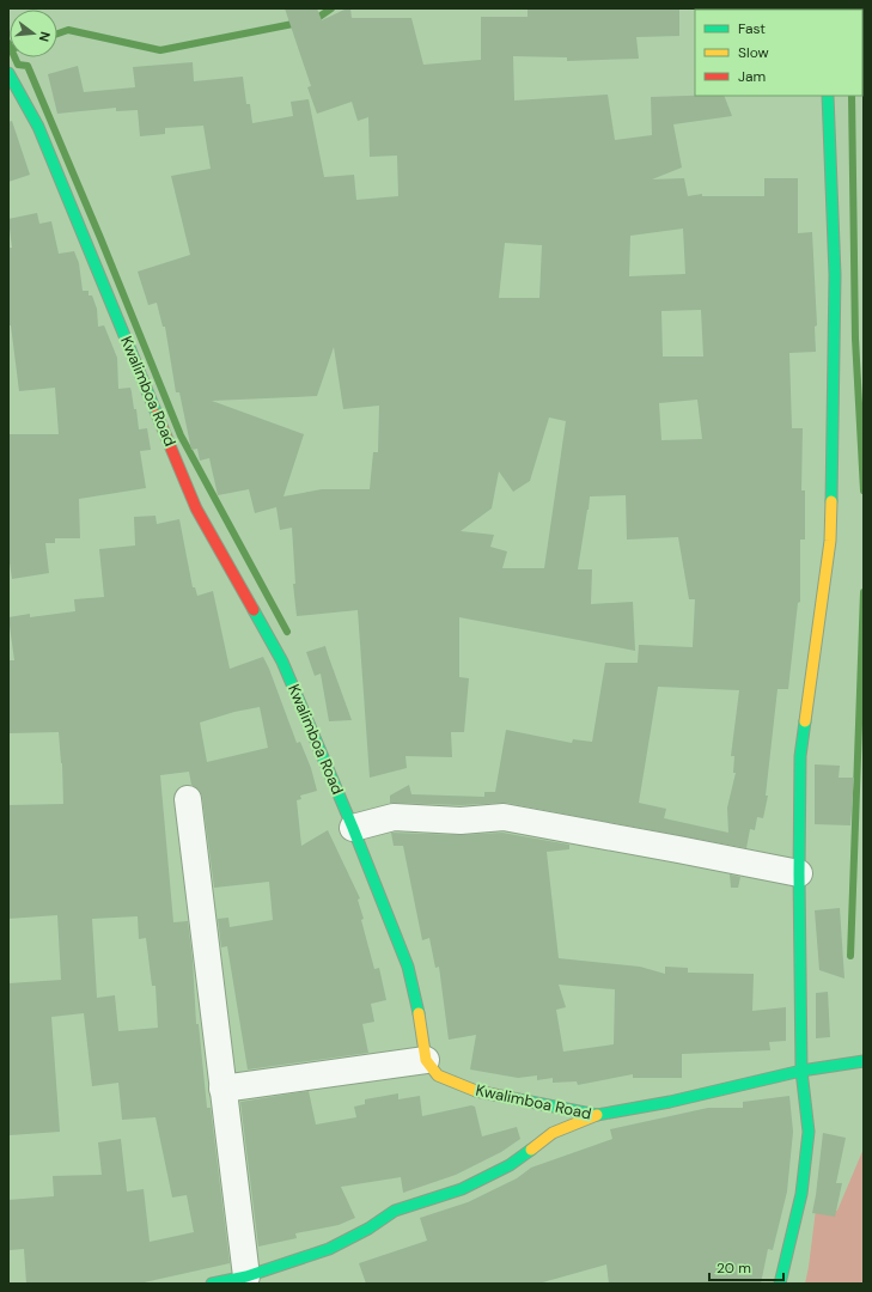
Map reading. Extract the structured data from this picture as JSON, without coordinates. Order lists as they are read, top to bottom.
{
  "streets": {
    "street": ["Kwalimboa Road"]
  },
  "legend": ["Fast", "Slow", "Jam"],
  "scale_bar": "20 m",
  "north": "right"
}
